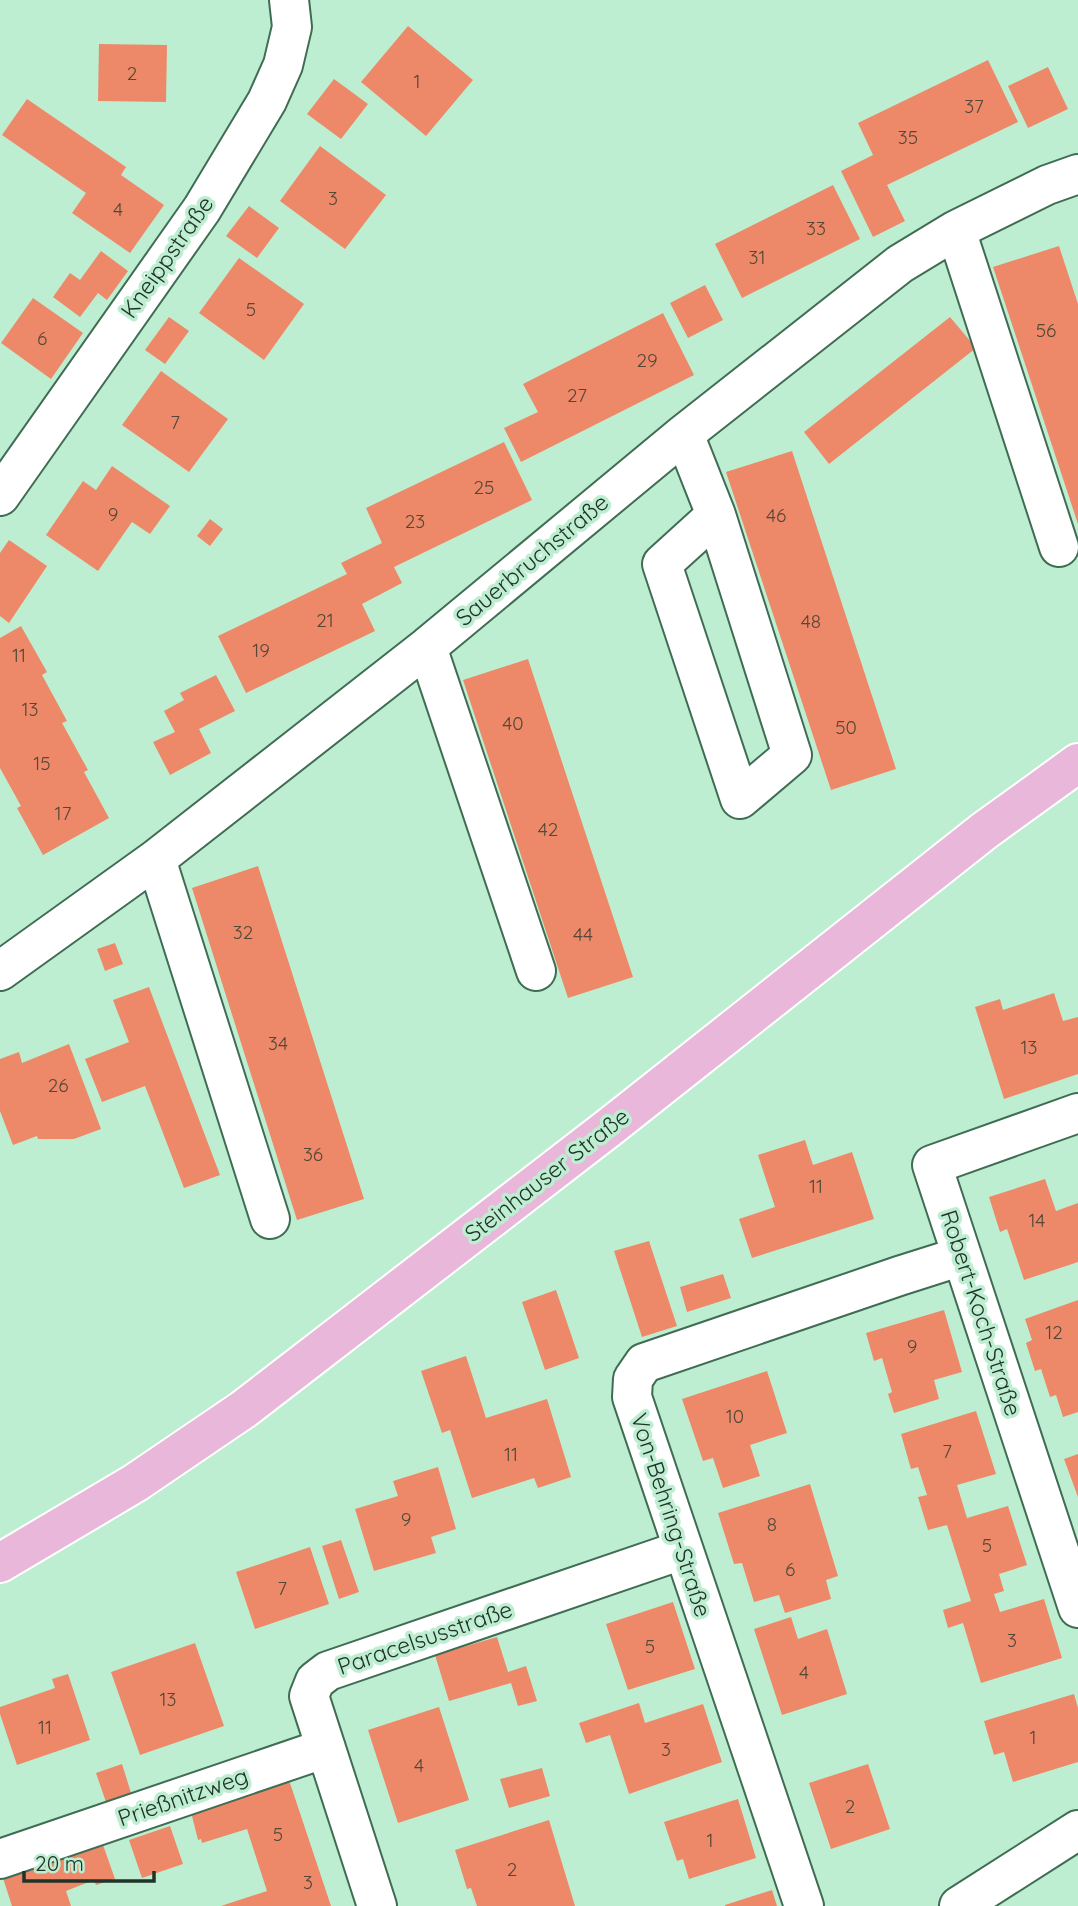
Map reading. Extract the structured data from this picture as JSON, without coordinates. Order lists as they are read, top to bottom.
{
  "streets": {
    "main road": ["Steinhauser Straße"],
    "street": [
      "Kneippstraße",
      "Sauerbruchstraße",
      "Robert-Koch-Straße",
      "Von-Behring-Straße",
      "Paracelsusstraße",
      "Prießnitzweg"
    ]
  },
  "crossings": [
    ["Robert-Koch-Straße", "Von-Behring-Straße"],
    ["Von-Behring-Straße", "Paracelsusstraße"],
    ["Paracelsusstraße", "Prießnitzweg"]
  ],
  "house_numbers": [
    "2",
    "1",
    "37",
    "35",
    "3",
    "4",
    "33",
    "31",
    "5",
    "56",
    "6",
    "29",
    "27",
    "7",
    "25",
    "9",
    "46",
    "23",
    "21",
    "48",
    "19",
    "11",
    "13",
    "40",
    "50",
    "15",
    "17",
    "42",
    "32",
    "44",
    "34",
    "13",
    "26",
    "36",
    "11",
    "14",
    "12",
    "9",
    "10",
    "7",
    "11",
    "9",
    "8",
    "5",
    "6",
    "7",
    "3",
    "5",
    "4",
    "13",
    "11",
    "1",
    "3",
    "4",
    "2",
    "5",
    "1",
    "2",
    "3"
  ],
  "scale_bar": "20 m"
}
